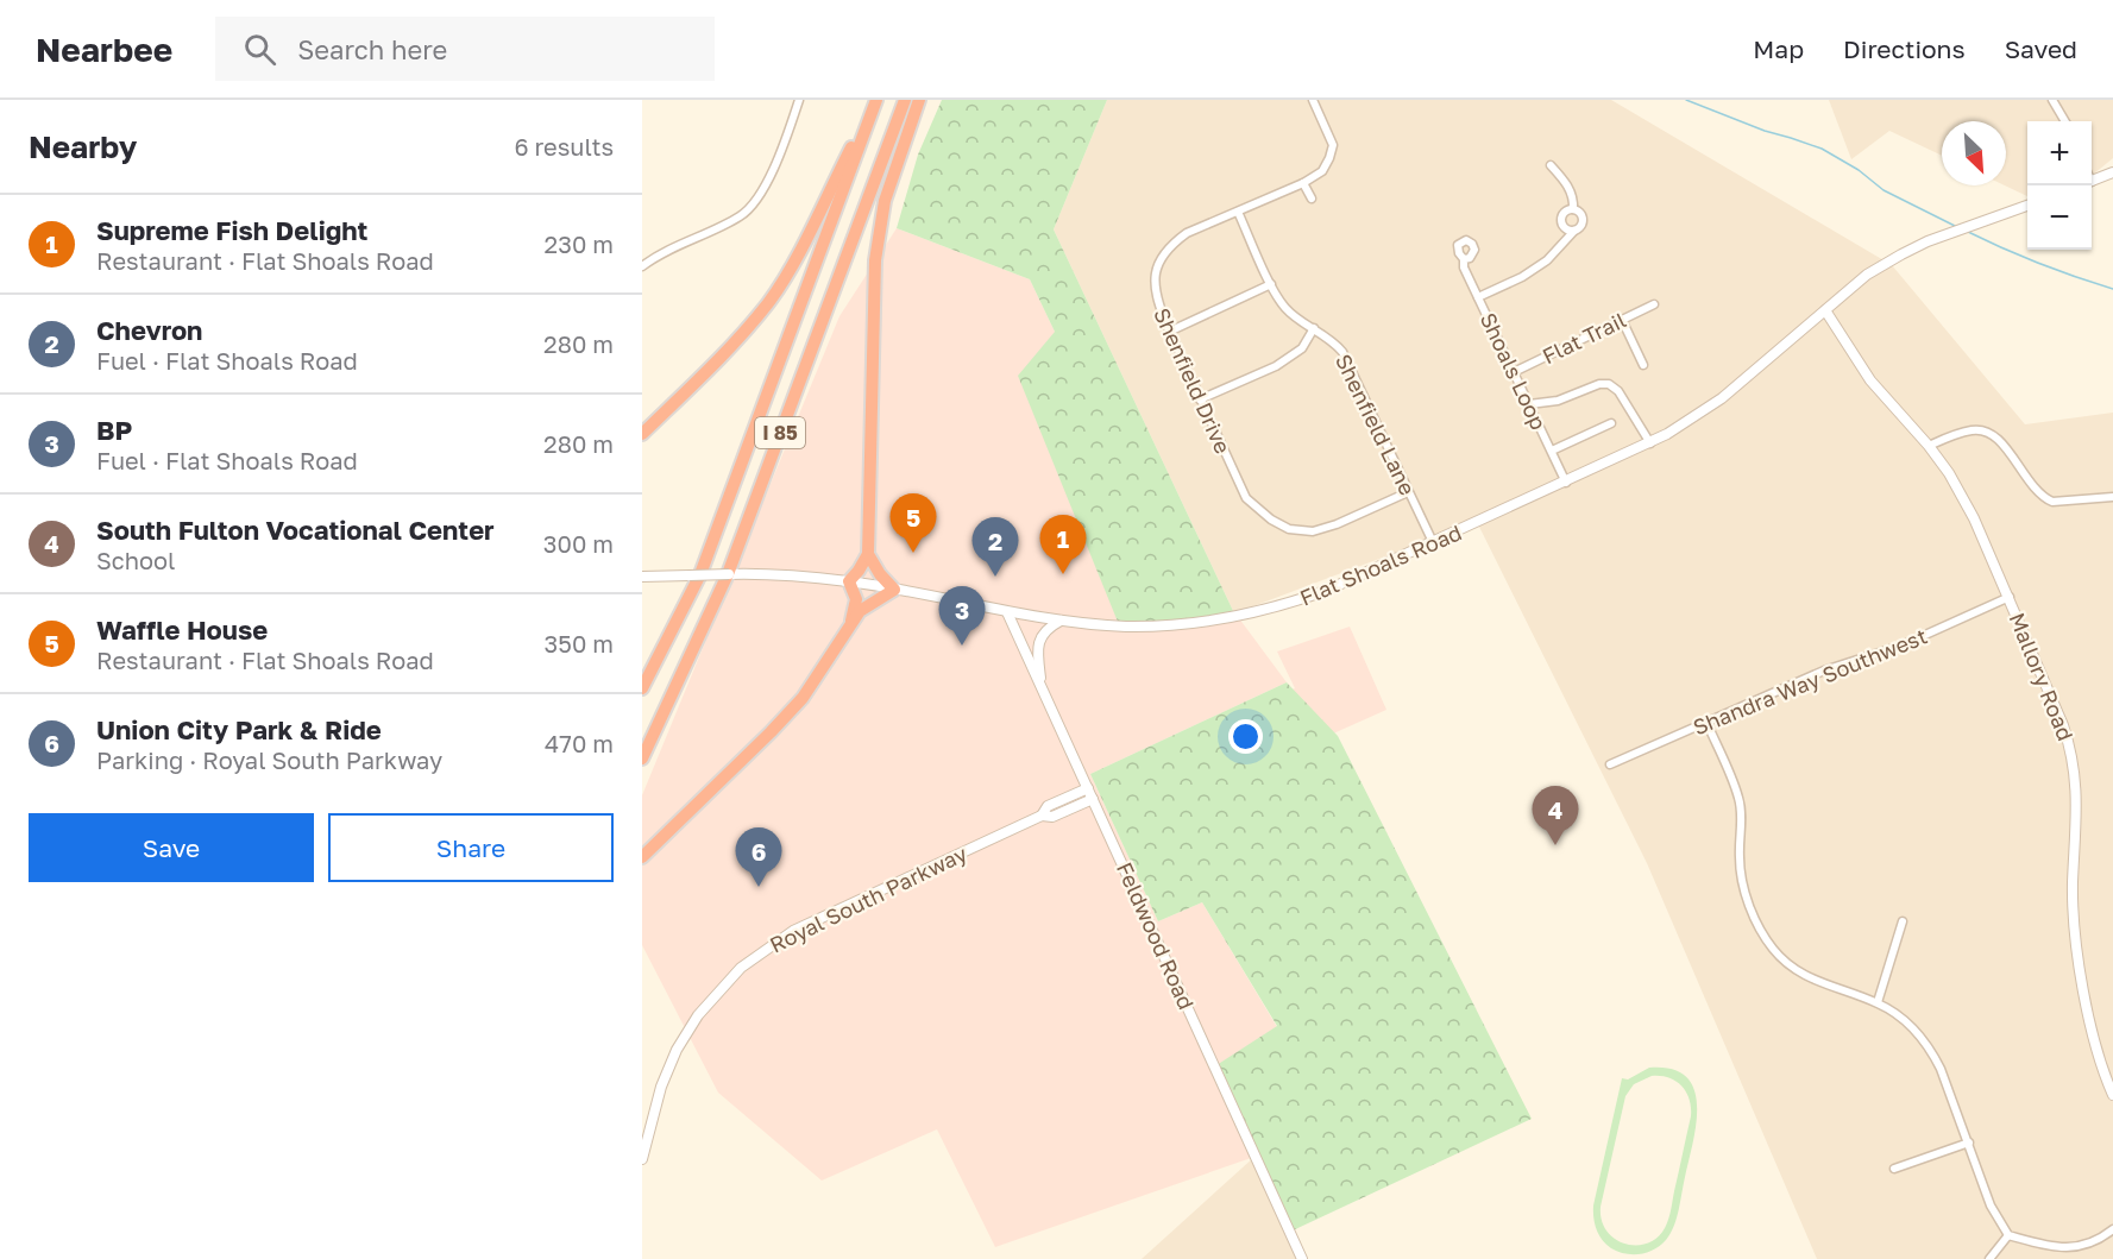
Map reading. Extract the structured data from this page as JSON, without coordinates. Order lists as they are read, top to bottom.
{
  "streets": {
    "highway": ["I 85"],
    "street": [
      "Flat Trail",
      "Shoals Loop",
      "Shenfield Drive",
      "Shenfield Lane",
      "Flat Shoals Road",
      "Mallory Road",
      "Shandra Way Southwest",
      "Royal South Parkway",
      "Feldwood Road"
    ]
  },
  "crossings": [
    ["Flat Trail", "Shoals Loop"],
    ["Shoals Loop", "Flat Shoals Road"],
    ["Shenfield Drive", "Shenfield Lane"],
    ["Shenfield Lane", "Flat Shoals Road"],
    ["Flat Shoals Road", "Mallory Road"],
    ["Flat Shoals Road", "Feldwood Road"],
    ["Mallory Road", "Shandra Way Southwest"],
    ["Royal South Parkway", "Feldwood Road"]
  ],
  "north": "bottom right",
  "page": {
    "header": "Nearbee",
    "search": "Search here",
    "nav": ["Map", "Directions", "Saved"],
    "heading": ["Nearby", "6 results"],
    "map_buttons": ["+", "−"],
    "list": [
      {
        "mark": "1",
        "name": "Supreme Fish Delight",
        "note": "Restaurant · Flat Shoals Road",
        "value": "230 m"
      },
      {
        "mark": "2",
        "name": "Chevron",
        "note": "Fuel · Flat Shoals Road",
        "value": "280 m"
      },
      {
        "mark": "3",
        "name": "BP",
        "note": "Fuel · Flat Shoals Road",
        "value": "280 m"
      },
      {
        "mark": "4",
        "name": "South Fulton Vocational Center",
        "note": "School",
        "value": "300 m"
      },
      {
        "mark": "5",
        "name": "Waffle House",
        "note": "Restaurant · Flat Shoals Road",
        "value": "350 m"
      },
      {
        "mark": "6",
        "name": "Union City Park & Ride",
        "note": "Parking · Royal South Parkway",
        "value": "470 m"
      }
    ],
    "pins": [
      "5",
      "1",
      "2",
      "3",
      "4",
      "6"
    ],
    "buttons": ["Save", "Share"]
  }
}
